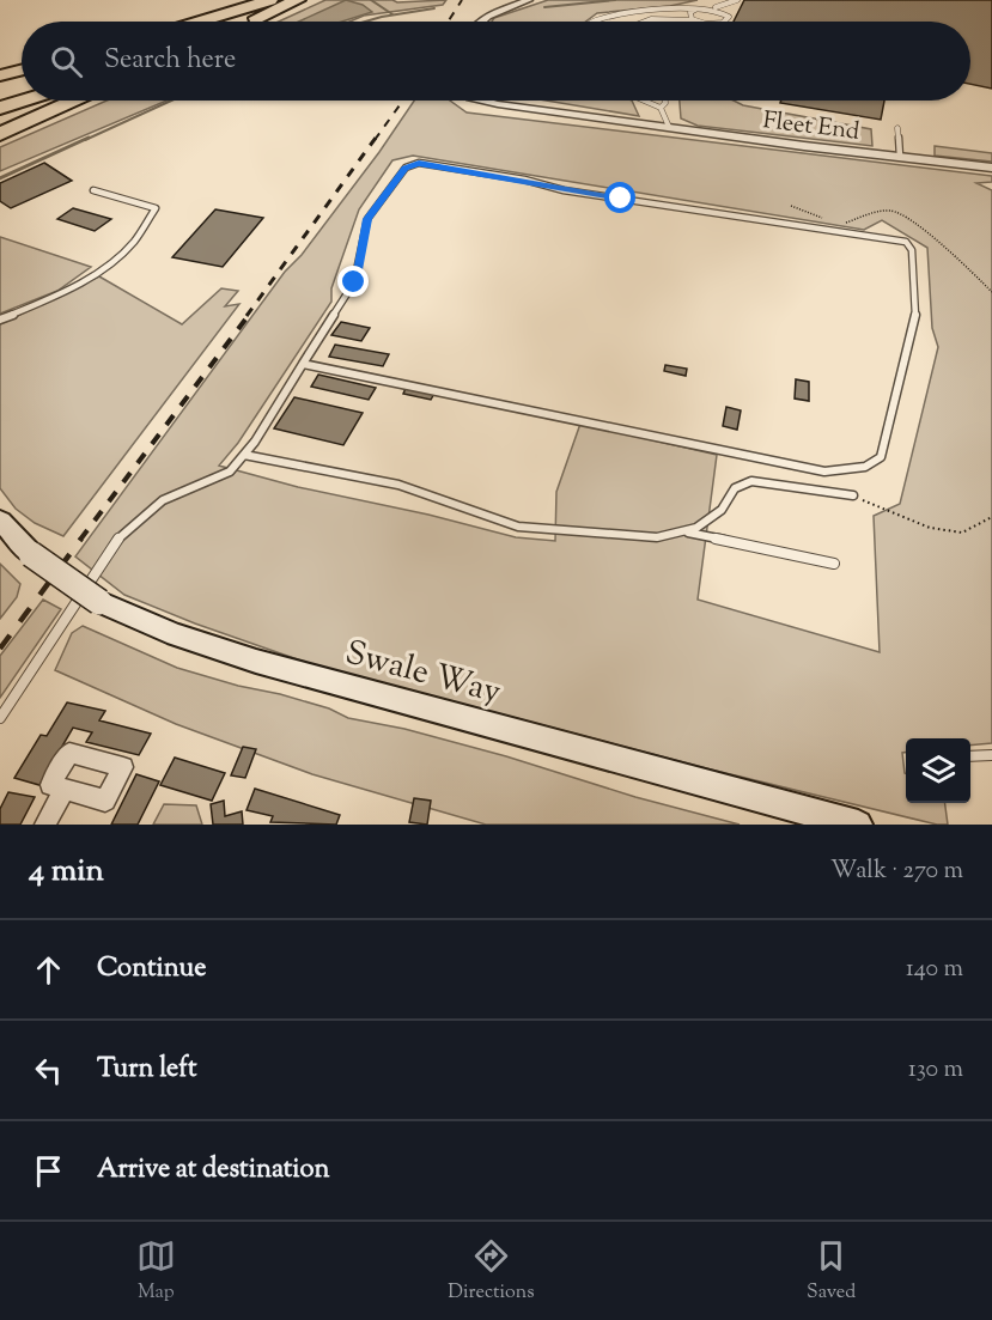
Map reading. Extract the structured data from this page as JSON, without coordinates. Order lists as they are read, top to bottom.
{
  "streets": {
    "main road": ["Swale Way"],
    "street": ["Fleet End"]
  },
  "page": {
    "search": "Search here",
    "heading": ["4 min", "Walk · 270 m"],
    "list": [
      ["Continue", "140 m"],
      ["Turn left", "130 m"],
      "Arrive at destination"
    ],
    "nav": ["Map", "Directions", "Saved"]
  }
}
